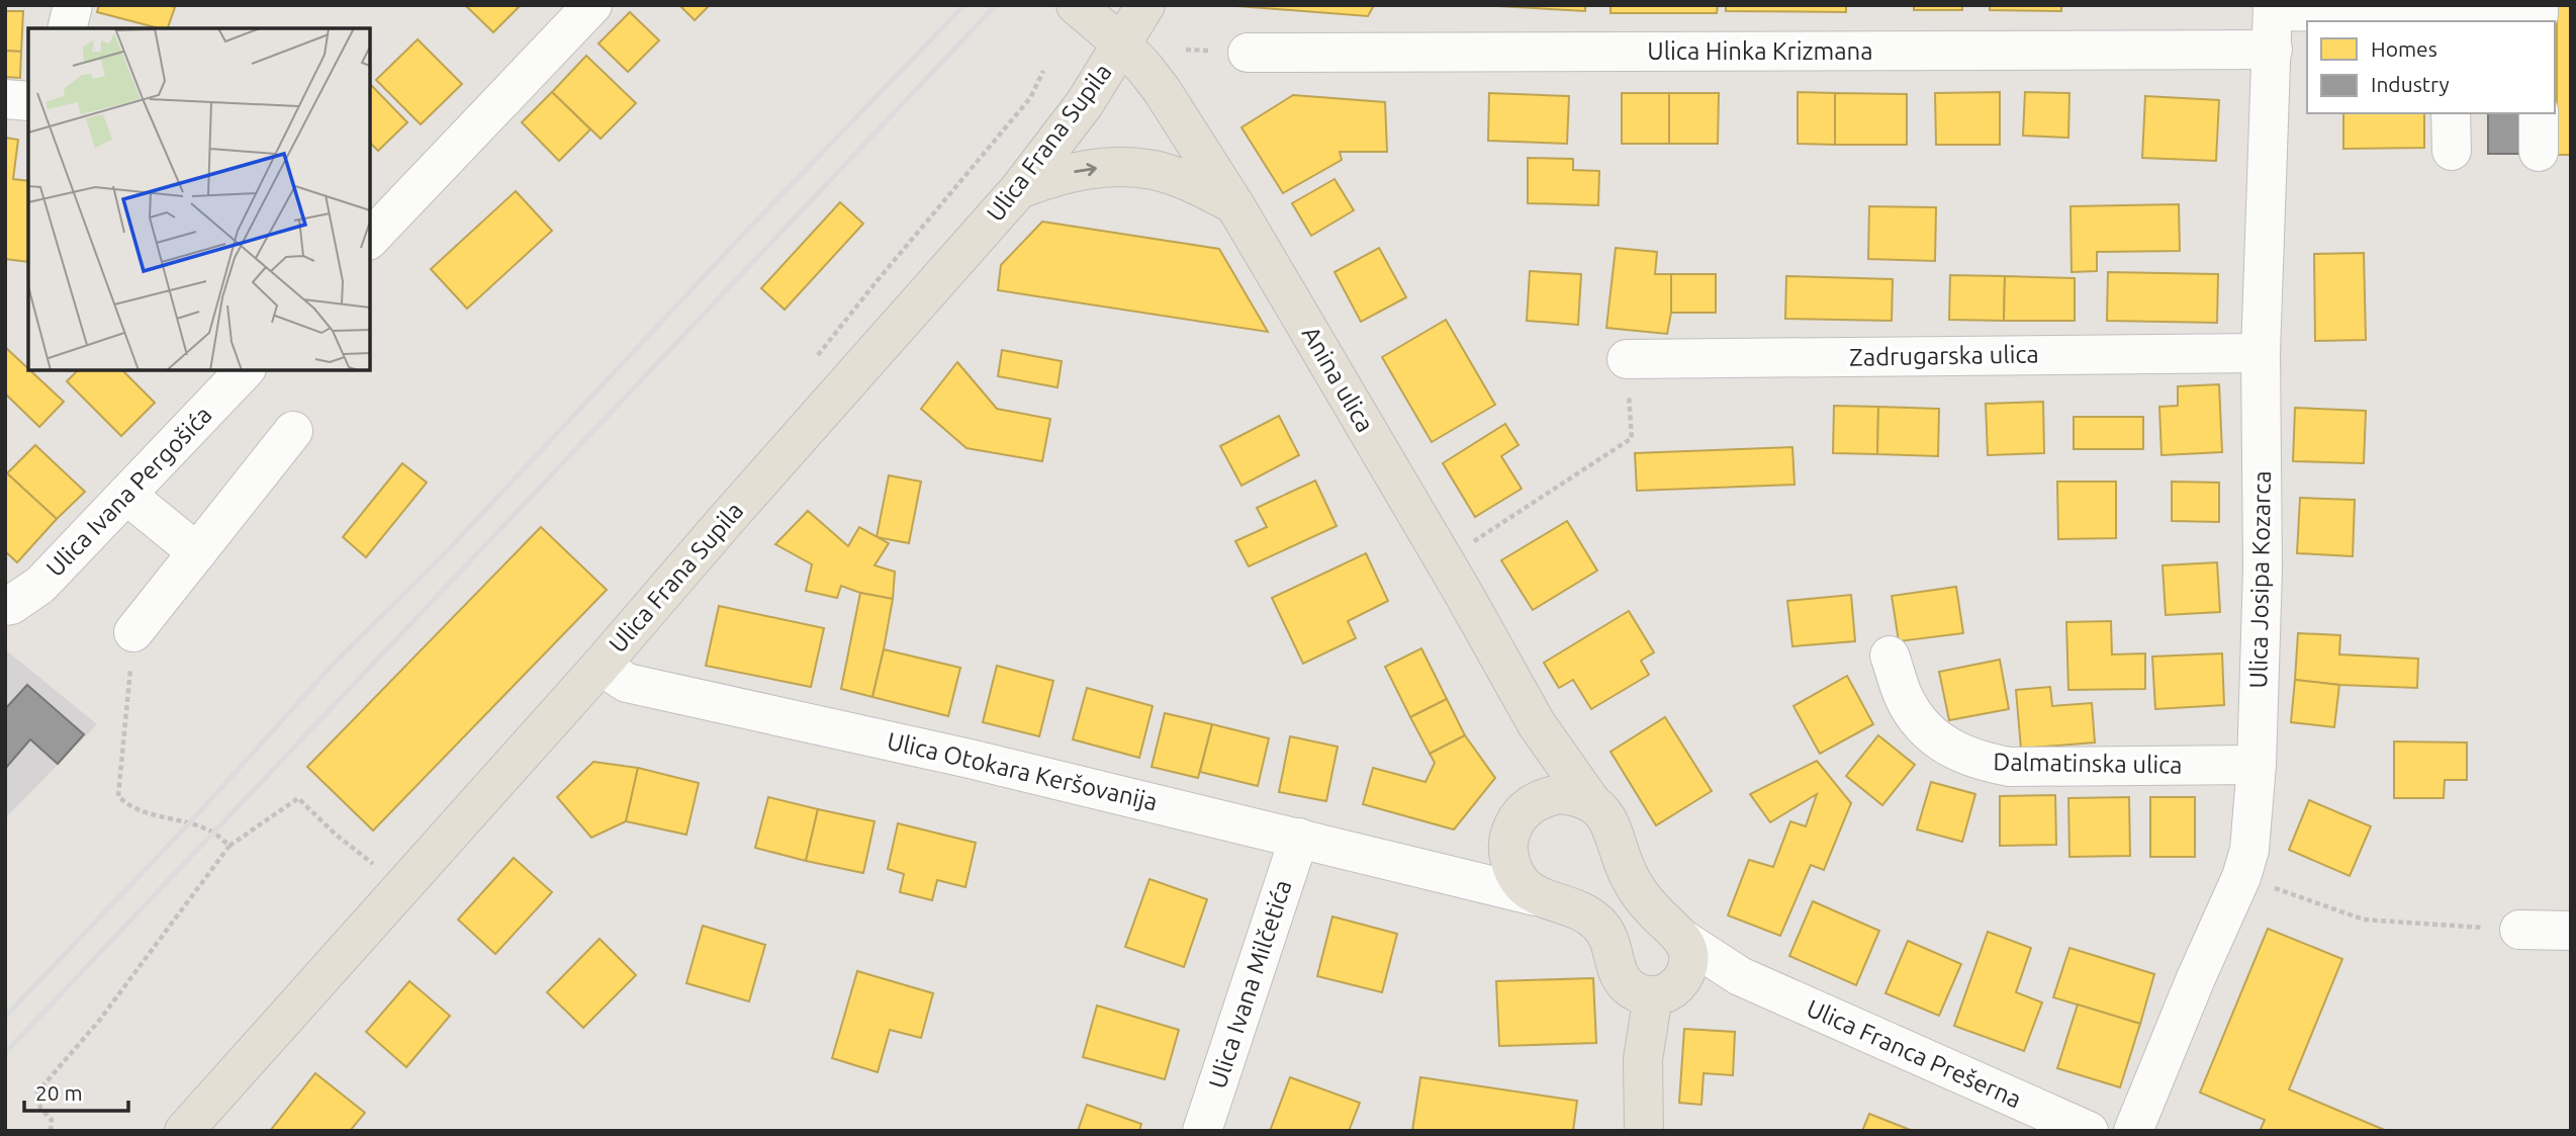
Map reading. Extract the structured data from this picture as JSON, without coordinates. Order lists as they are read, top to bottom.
{
  "streets": {
    "main road": ["Ulica Frana Supila", "Anina ulica"],
    "street": [
      "Ulica Hinka Krizmana",
      "Zadrugarska ulica",
      "Ulica Ivana Pergošića",
      "Ulica Josipa Kozarca",
      "Dalmatinska ulica",
      "Ulica Otokara Keršovanija",
      "Ulica Ivana Milčetića",
      "Ulica Franca Prešerna"
    ]
  },
  "crossings": [
    ["Ulica Hinka Krizmana", "Ulica Josipa Kozarca"],
    ["Ulica Frana Supila", "Anina ulica"],
    ["Ulica Frana Supila", "Ulica Otokara Keršovanija"],
    ["Zadrugarska ulica", "Ulica Josipa Kozarca"],
    ["Anina ulica", "Ulica Franca Prešerna"],
    ["Ulica Josipa Kozarca", "Dalmatinska ulica"],
    ["Ulica Otokara Keršovanija", "Ulica Ivana Milčetića"]
  ],
  "legend": ["Homes", "Industry"],
  "scale_bar": "20 m"
}
